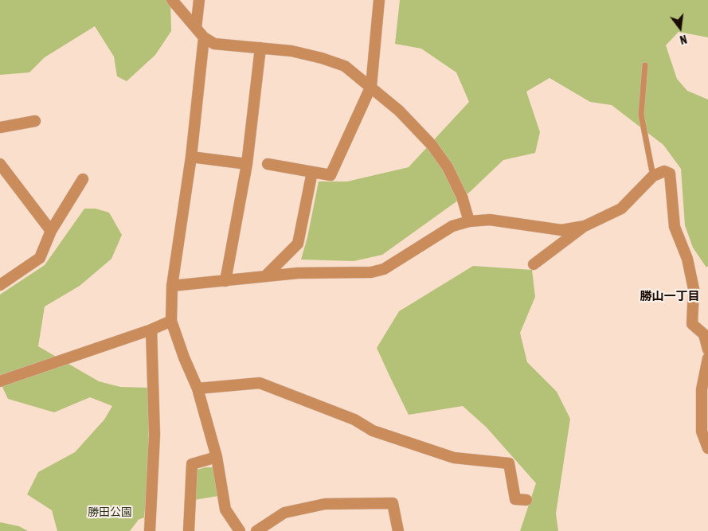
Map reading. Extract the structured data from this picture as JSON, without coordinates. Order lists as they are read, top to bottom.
{
  "districts": ["勝山一丁目"],
  "parks": ["勝田公園"],
  "north": "bottom"
}
